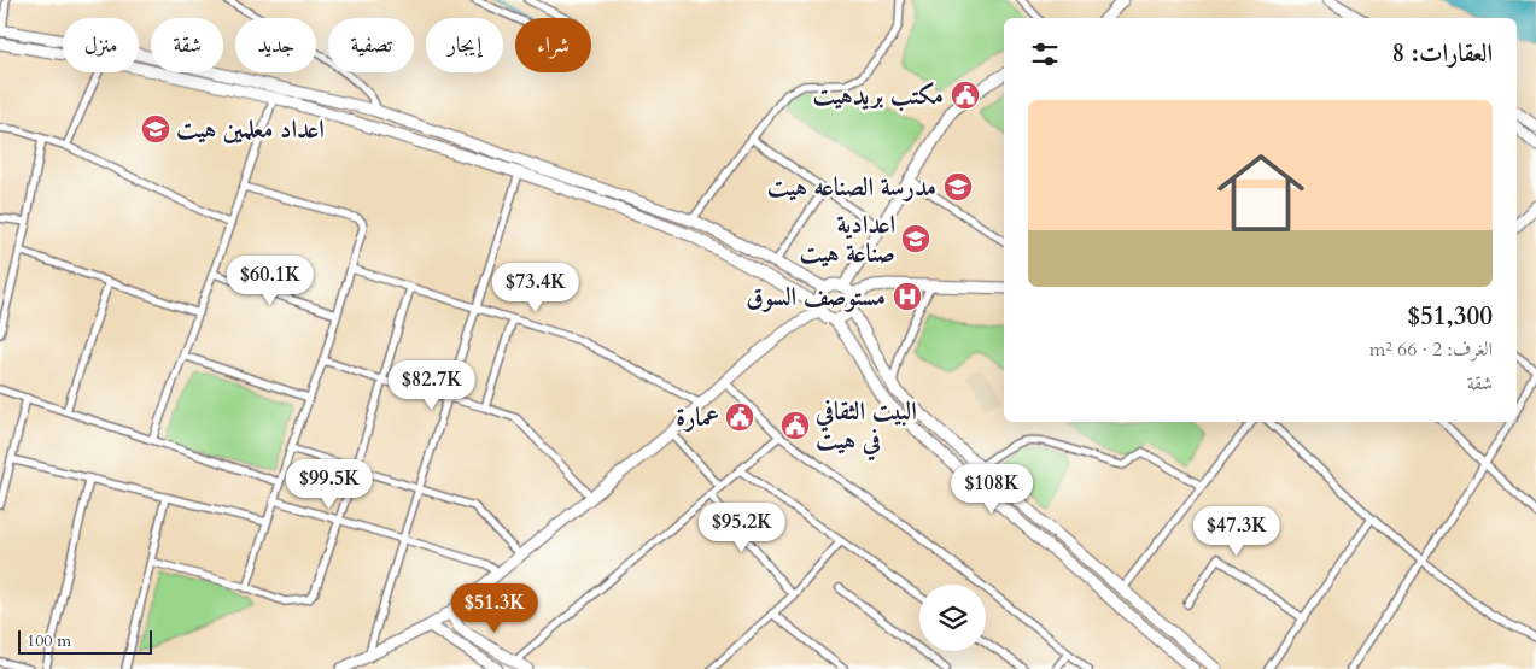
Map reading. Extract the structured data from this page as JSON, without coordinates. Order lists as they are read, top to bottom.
{
  "places": {
    "public building": ["مكتب بريدهيت", "عمارة", "البيت الثقافي في هيت"],
    "school or university": ["اعداد معلمين هيت", "مدرسة الصناعه هيت", "اعدادية صناعة هيت"],
    "hospital": ["مستوصف السوق"]
  },
  "scale_bar": "100 m",
  "page": {
    "chip": [
      "شراء",
      "إيجار",
      "تصفية",
      "جديد",
      "شقة",
      "منزل"
    ],
    "heading": "العقارات: 8",
    "list": [
      {
        "name": "$51,300",
        "note": "الغرف: 2 · 66 m² · شقة"
      }
    ],
    "price": [
      "$60.1K",
      "$73.4K",
      "$82.7K",
      "$99.5K",
      "$108K",
      "$95.2K",
      "$47.3K",
      "$51.3K"
    ],
    "scale": "100 m"
  }
}
